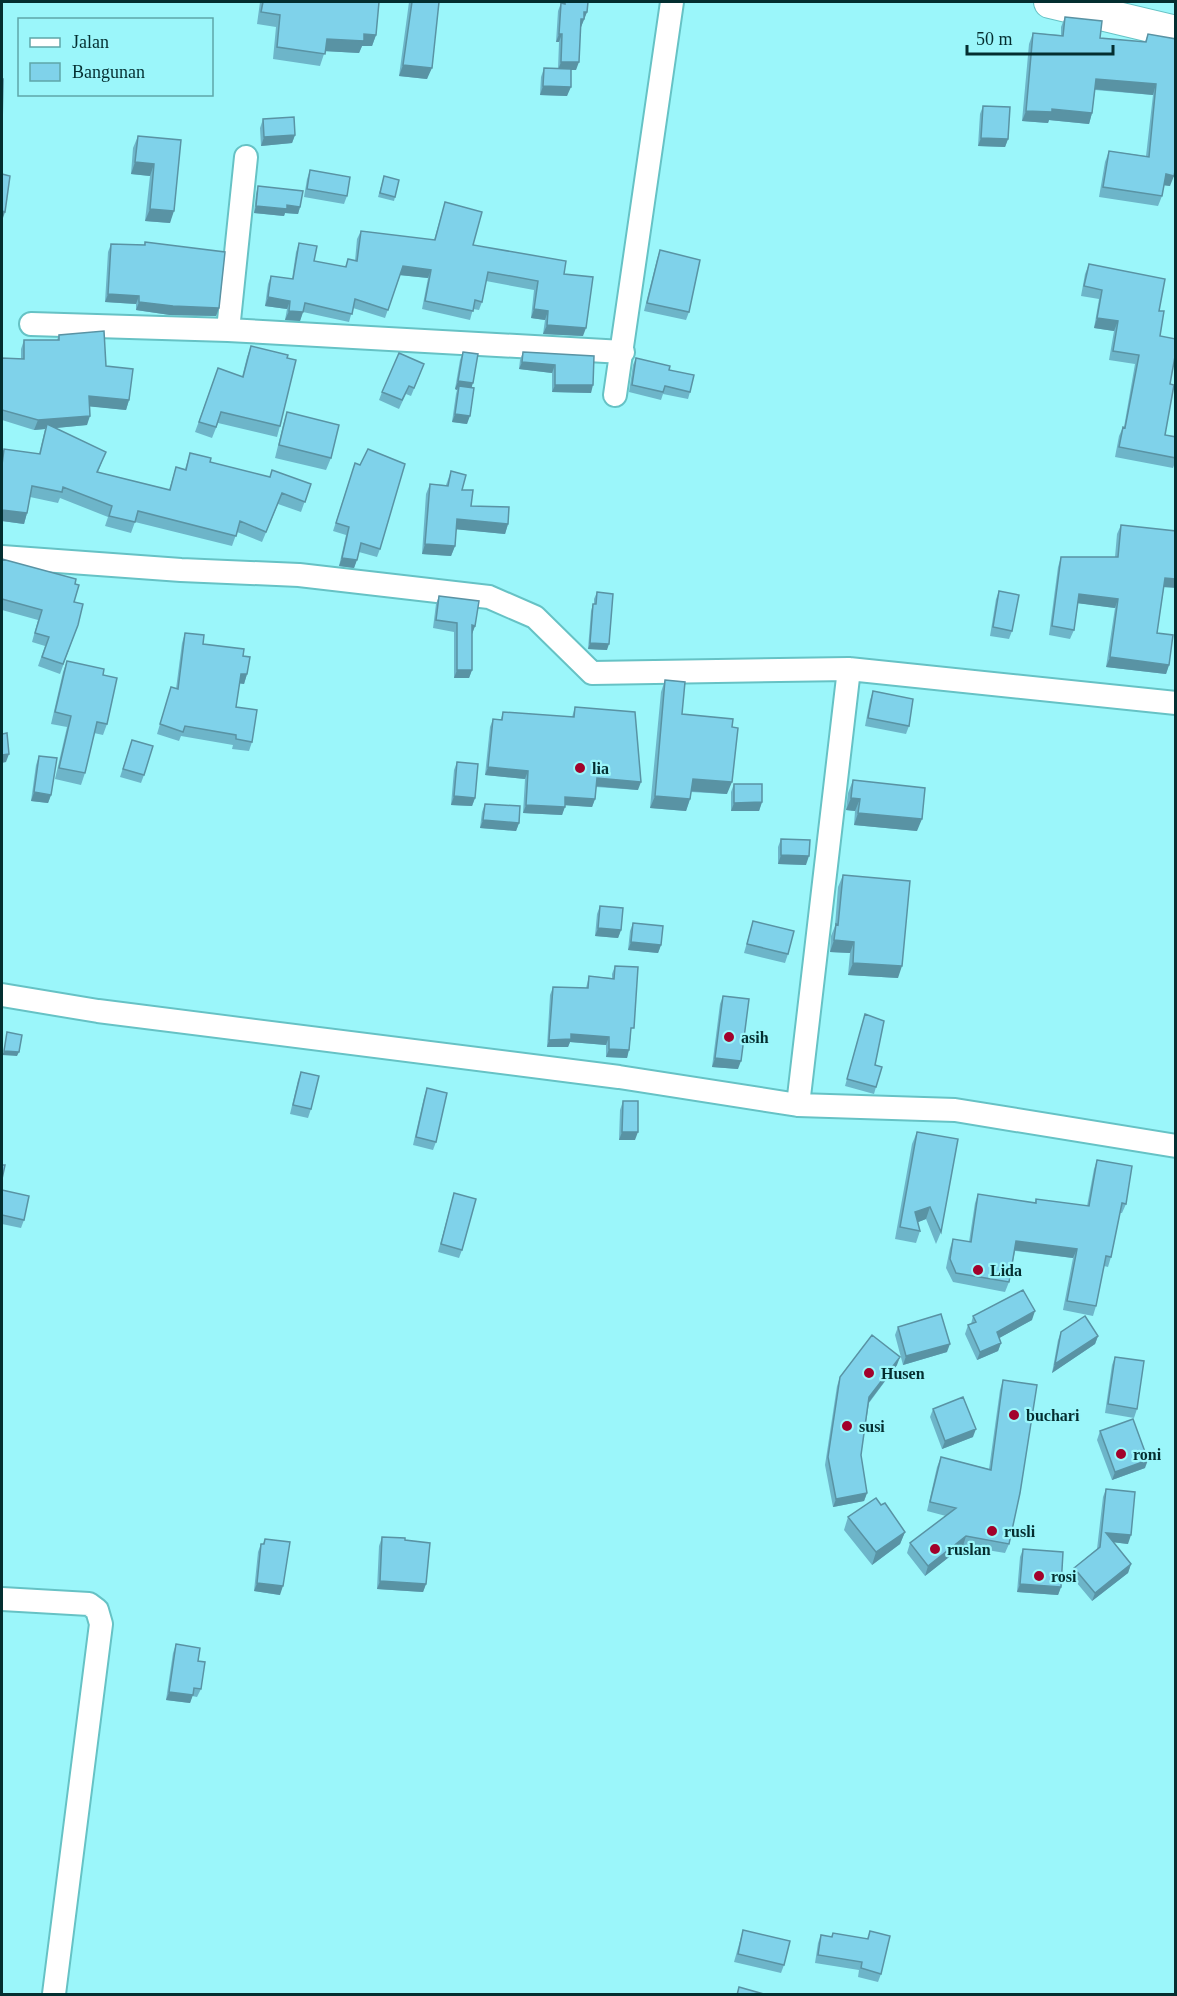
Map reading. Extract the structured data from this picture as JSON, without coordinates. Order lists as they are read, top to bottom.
{
  "places": [
    "lia",
    "asih",
    "Lida",
    "Husen",
    "buchari",
    "susi",
    "roni",
    "rusli",
    "ruslan",
    "rosi"
  ],
  "legend": ["Jalan", "Bangunan"],
  "scale_bar": "50 m"
}
